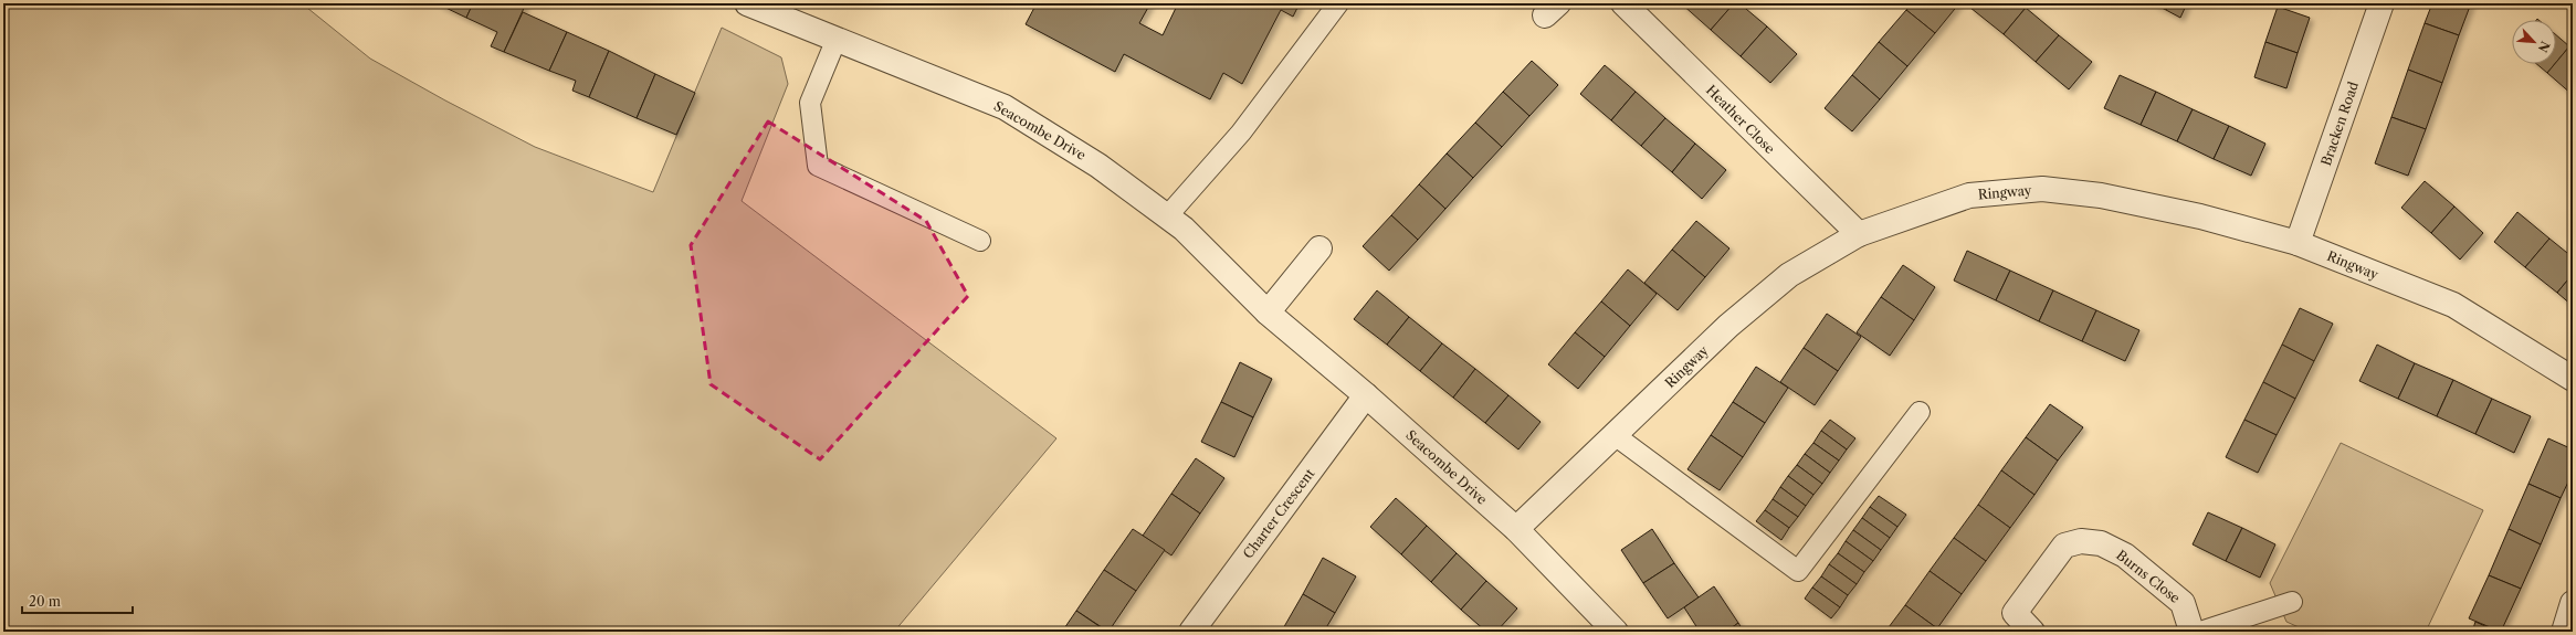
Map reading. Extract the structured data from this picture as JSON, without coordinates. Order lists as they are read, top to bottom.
{
  "streets": {
    "street": [
      "Heather Close",
      "Bracken Road",
      "Seacombe Drive",
      "Ringway",
      "Charter Crescent",
      "Burns Close"
    ]
  },
  "crossings": [
    ["Heather Close", "Ringway"],
    ["Bracken Road", "Ringway"],
    ["Seacombe Drive", "Ringway"],
    ["Seacombe Drive", "Charter Crescent"]
  ],
  "scale_bar": "20 m",
  "north": "bottom right"
}
